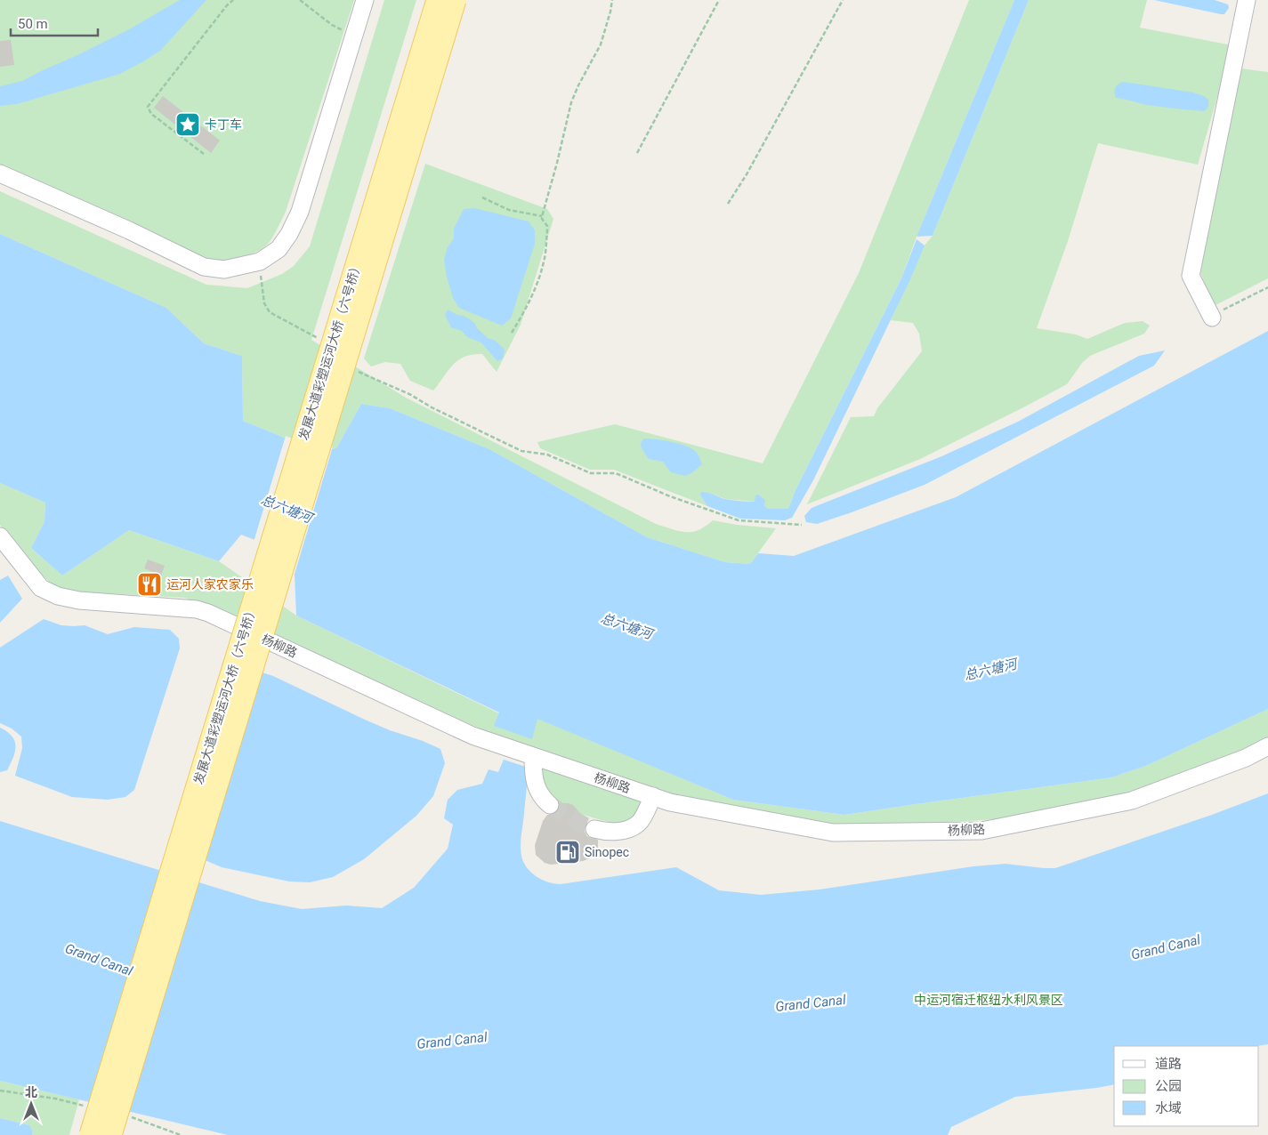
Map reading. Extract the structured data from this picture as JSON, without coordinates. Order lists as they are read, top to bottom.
{
  "streets": {
    "main road": ["发展大道彩塑运河大桥（六号桥）"],
    "street": ["杨柳路"]
  },
  "water": ["总六塘河", "Grand Canal"],
  "parks": ["中运河宿迁枢纽水利风景区"],
  "places": {
    "place": ["卡丁车"],
    "restaurant": ["运河人家农家乐"],
    "fuel station": ["Sinopec"]
  },
  "legend": ["道路", "公园", "水域"],
  "scale_bar": "50 m",
  "north": "top"
}
